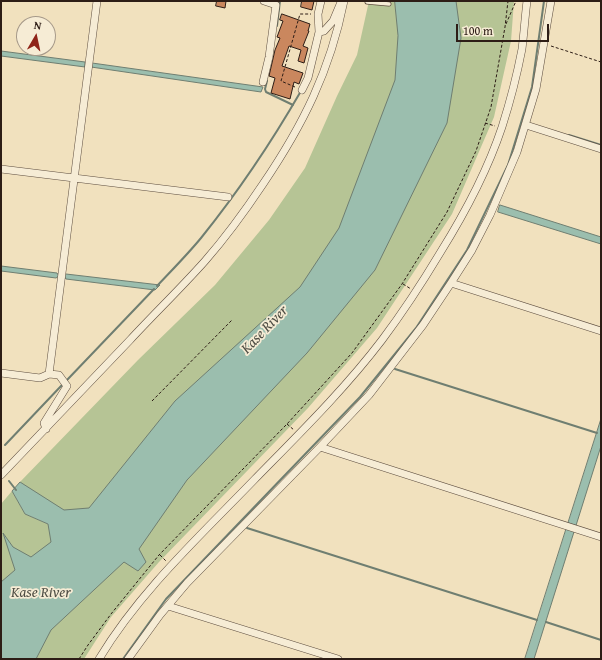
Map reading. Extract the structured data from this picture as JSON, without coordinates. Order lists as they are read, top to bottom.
{
  "water": ["Kase River"],
  "scale_bar": "100 m",
  "north": "top"
}
